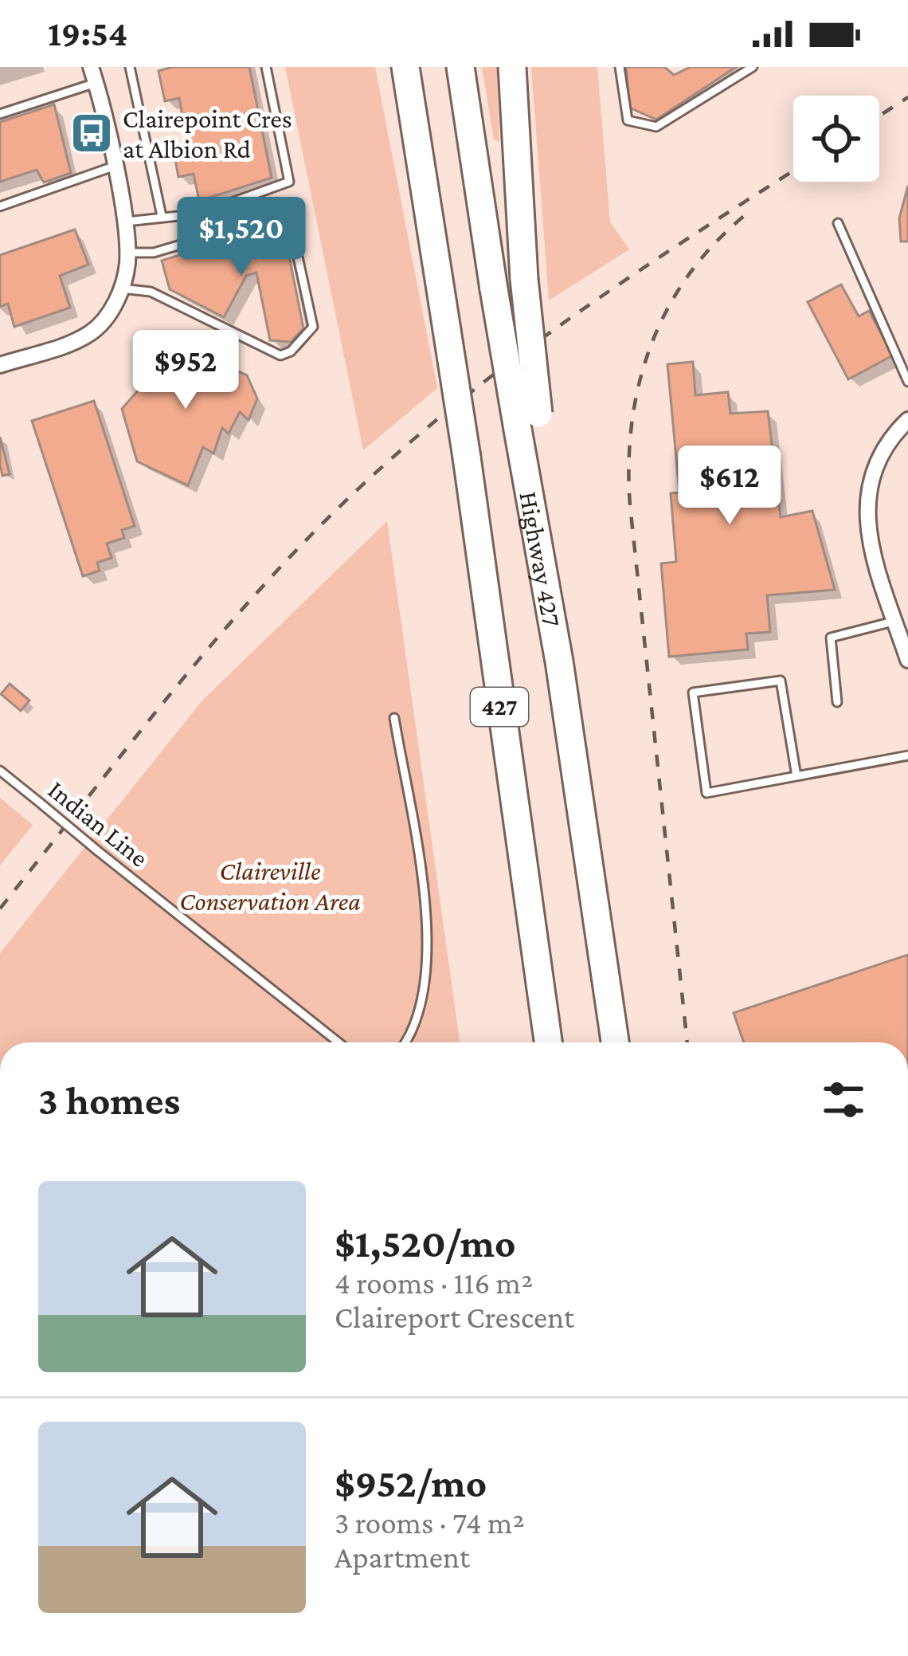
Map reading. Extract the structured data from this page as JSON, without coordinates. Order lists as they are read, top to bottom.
{
  "streets": {
    "highway": ["Highway 427", "427"],
    "lane": ["Indian Line"]
  },
  "parks": ["Claireville Conservation Area"],
  "places": {
    "bus stop": ["Clairepoint Cres at Albion Rd"]
  },
  "page": {
    "status": "19:54",
    "price": ["$1,520", "$952", "$612"],
    "heading": "3 homes",
    "list": [
      {
        "name": "$1,520/mo",
        "note": "4 rooms · 116 m² · Claireport Crescent"
      },
      {
        "name": "$952/mo",
        "note": "3 rooms · 74 m² · Apartment"
      }
    ]
  }
}
